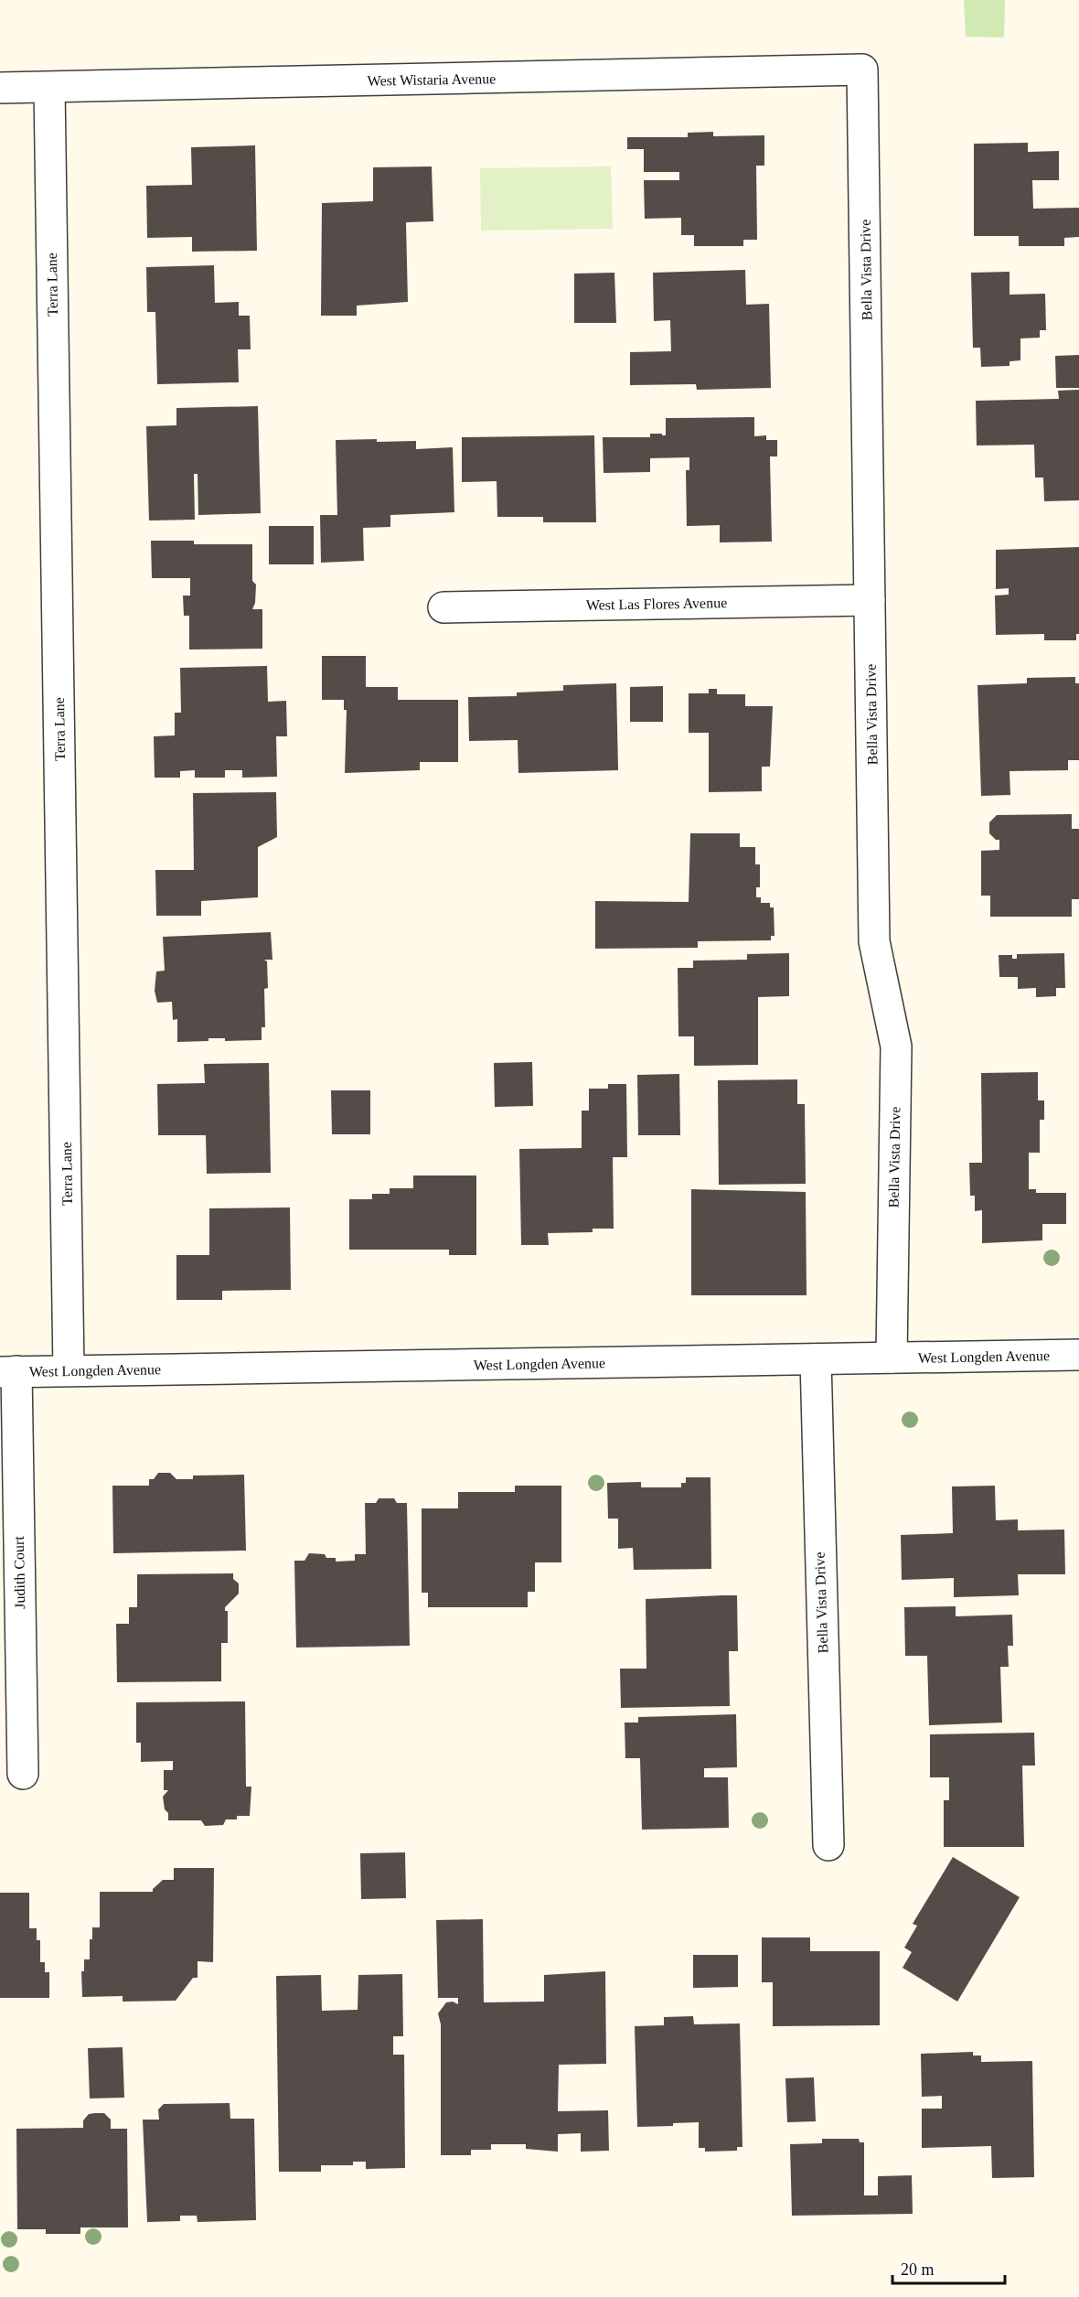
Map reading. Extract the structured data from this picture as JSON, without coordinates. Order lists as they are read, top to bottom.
{
  "streets": {
    "street": [
      "West Wistaria Avenue",
      "Bella Vista Drive",
      "Terra Lane",
      "West Las Flores Avenue",
      "West Longden Avenue",
      "Judith Court"
    ]
  },
  "crossings": [
    ["West Wistaria Avenue", "Bella Vista Drive"],
    ["West Wistaria Avenue", "Terra Lane"],
    ["Bella Vista Drive", "West Las Flores Avenue"],
    ["Bella Vista Drive", "West Longden Avenue"],
    ["Terra Lane", "West Longden Avenue"],
    ["West Longden Avenue", "Judith Court"]
  ],
  "scale_bar": "20 m"
}
